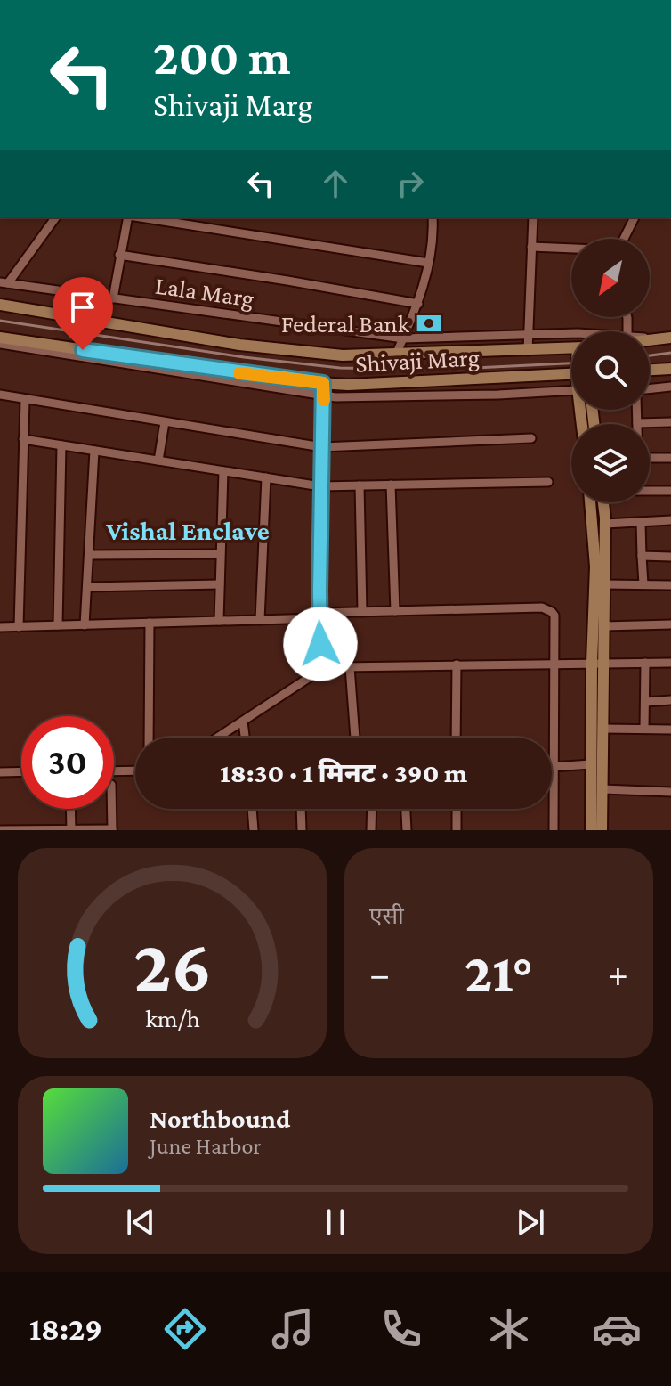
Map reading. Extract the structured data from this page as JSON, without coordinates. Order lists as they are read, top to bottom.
{
  "streets": {
    "main road": ["Shivaji Marg"],
    "street": ["Lala Marg"]
  },
  "districts": ["Vishal Enclave"],
  "places": {
    "bank": ["Federal Bank"]
  },
  "north": "bottom left",
  "page": {
    "turn": ["200 m", "Shivaji Marg"],
    "limit": "30",
    "trip": "18:30 · 1 मिनट · 390 m",
    "tile": "एसी",
    "heat": ["−", "21°", "+"],
    "song": ["Northbound", "June Harbor"],
    "tabs": "18:29",
    "gauge": ["26", "km/h"]
  }
}
